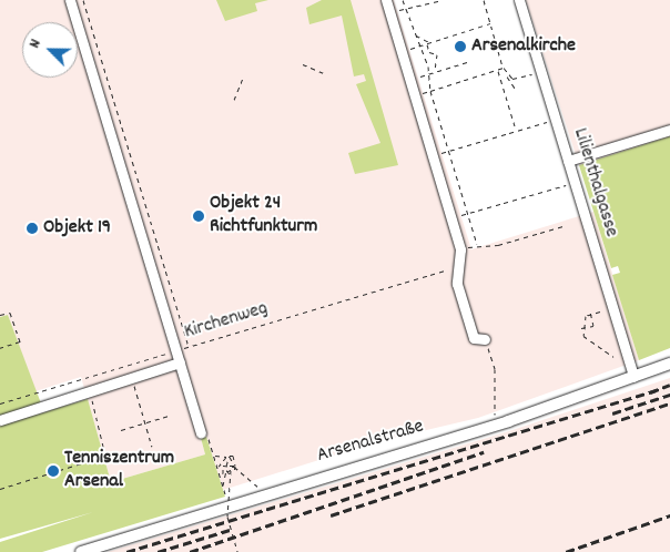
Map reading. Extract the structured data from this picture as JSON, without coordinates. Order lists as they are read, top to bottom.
{
  "streets": {
    "main road": ["Arsenalstraße"],
    "street": ["Lilienthalgasse"],
    "path": ["Kirchenweg"]
  },
  "crossings": [
    ["Lilienthalgasse", "Arsenalstraße"]
  ],
  "places": [
    "Arsenalkirche",
    "Objekt 24 Richtfunkturm",
    "Objekt 19",
    "Tenniszentrum Arsenal"
  ],
  "north": "top left"
}
